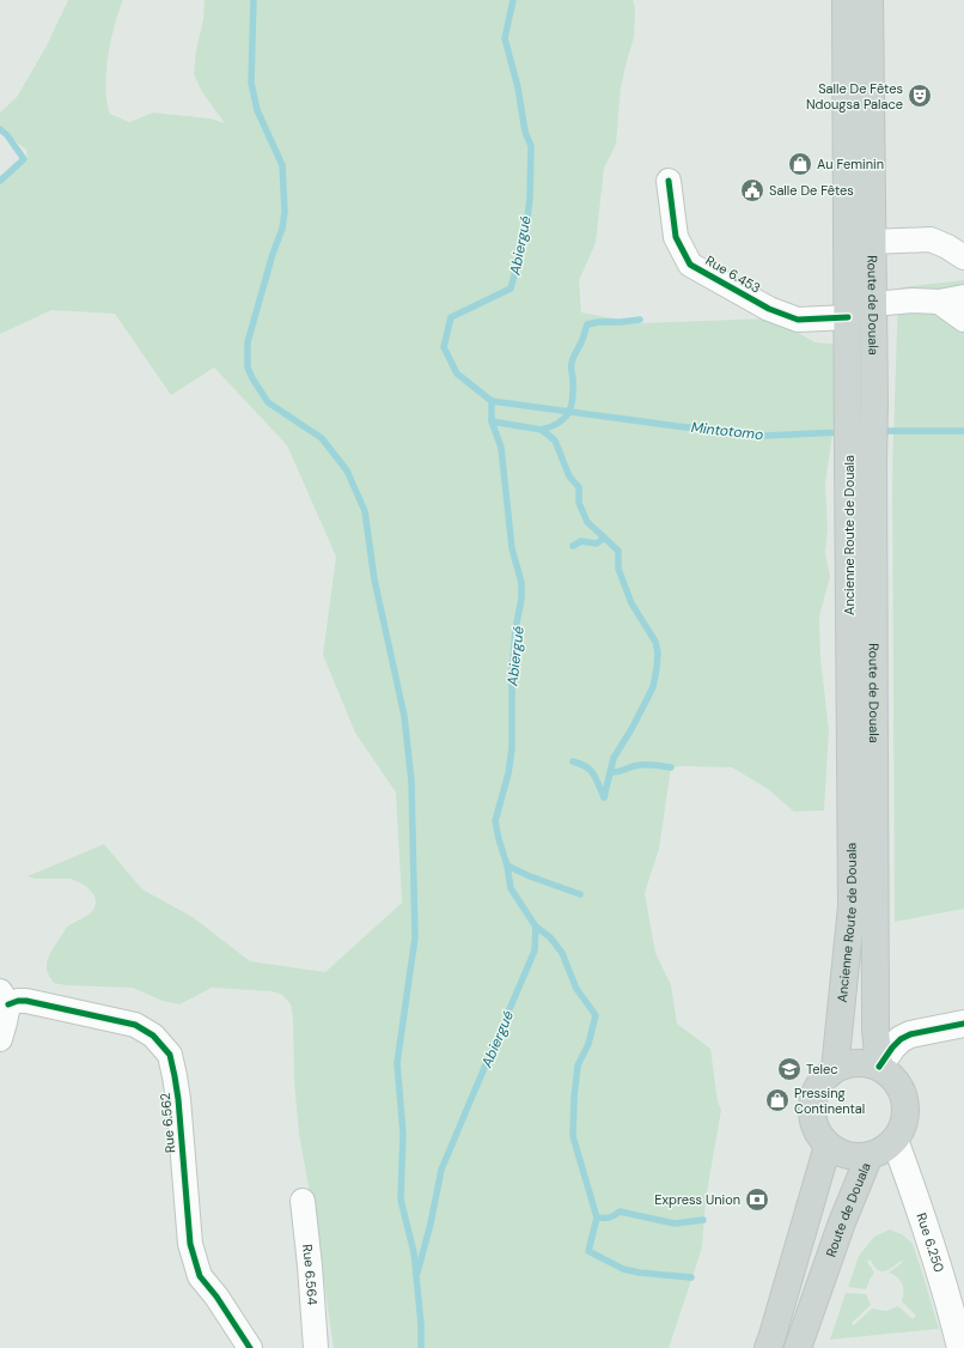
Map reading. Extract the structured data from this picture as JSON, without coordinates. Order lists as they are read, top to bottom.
{
  "streets": {
    "main road": ["Route de Douala", "Ancienne Route de Douala", "Rue 6.250"],
    "street": ["Rue 6.453", "Rue 6.562", "Rue 6.564"]
  },
  "crossings": [
    ["Rue 6.453", "Ancienne Route de Douala"],
    ["Route de Douala", "Ancienne Route de Douala"],
    ["Route de Douala", "Rue 6.250"],
    ["Ancienne Route de Douala", "Rue 6.250"]
  ],
  "water": ["Abiergué", "Mintotomo"],
  "places": {
    "theatre": ["Salle De Fêtes Ndougsa Palace"],
    "shop": ["Au Feminin", "Pressing Continental"],
    "public building": ["Salle De Fêtes"],
    "school or university": ["Telec"],
    "bank": ["Express Union"]
  }
}
